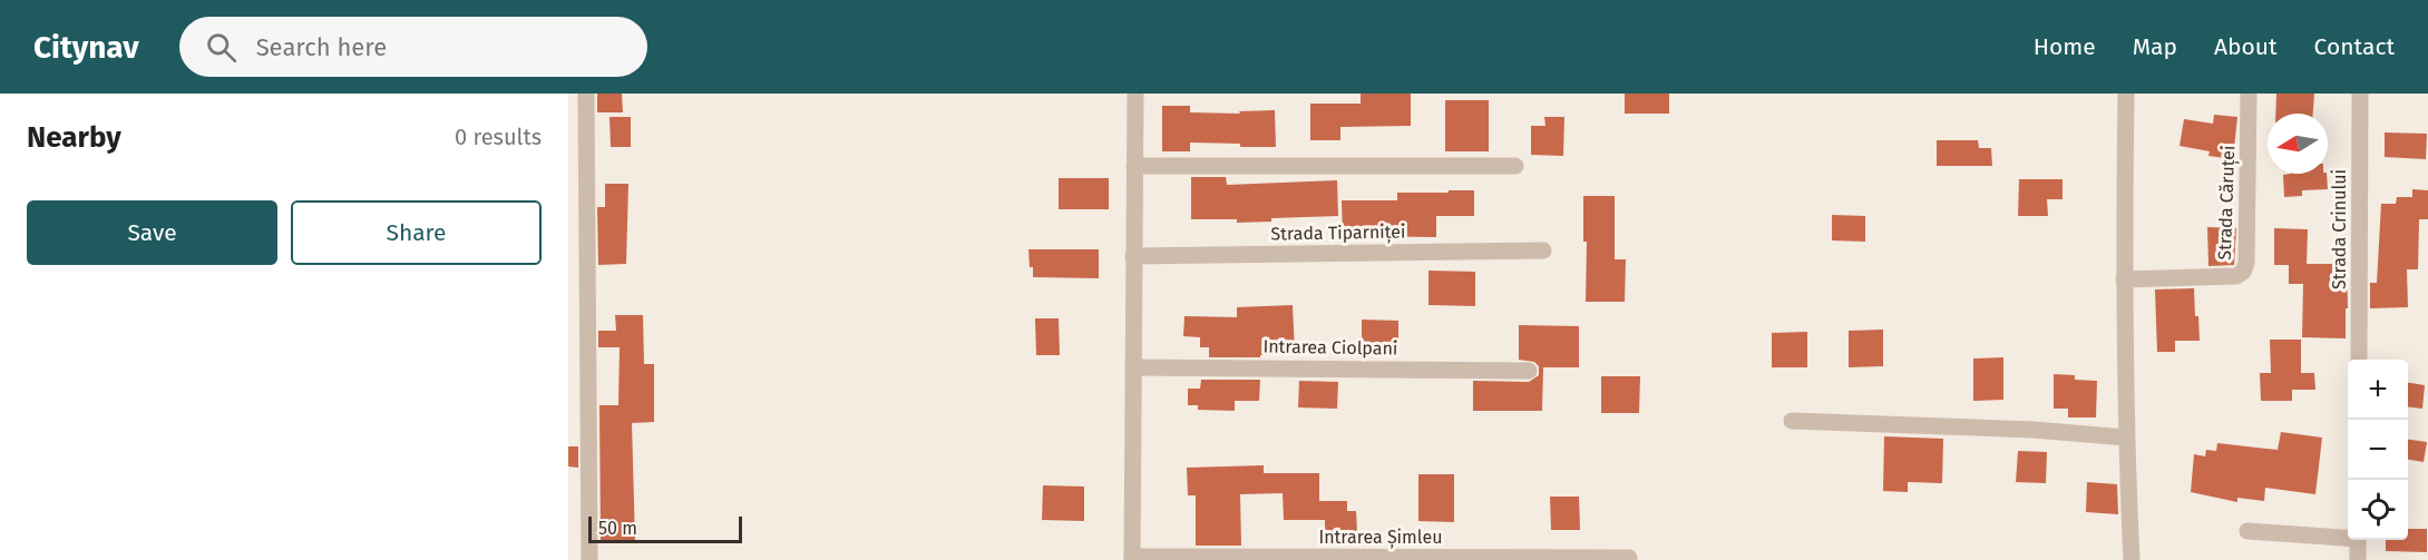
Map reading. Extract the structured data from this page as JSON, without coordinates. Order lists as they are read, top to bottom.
{
  "streets": {
    "street": [
      "Strada Căruței",
      "Strada Crinului",
      "Strada Tiparniței",
      "Intrarea Ciolpani",
      "Intrarea Șimleu"
    ]
  },
  "scale_bar": "50 m",
  "north": "left",
  "page": {
    "header": "Citynav",
    "search": "Search here",
    "nav": [
      "Home",
      "Map",
      "About",
      "Contact"
    ],
    "heading": ["Nearby", "0 results"],
    "buttons": ["Save", "Share"],
    "map_buttons": ["+", "−"],
    "scale": "50 m"
  }
}
